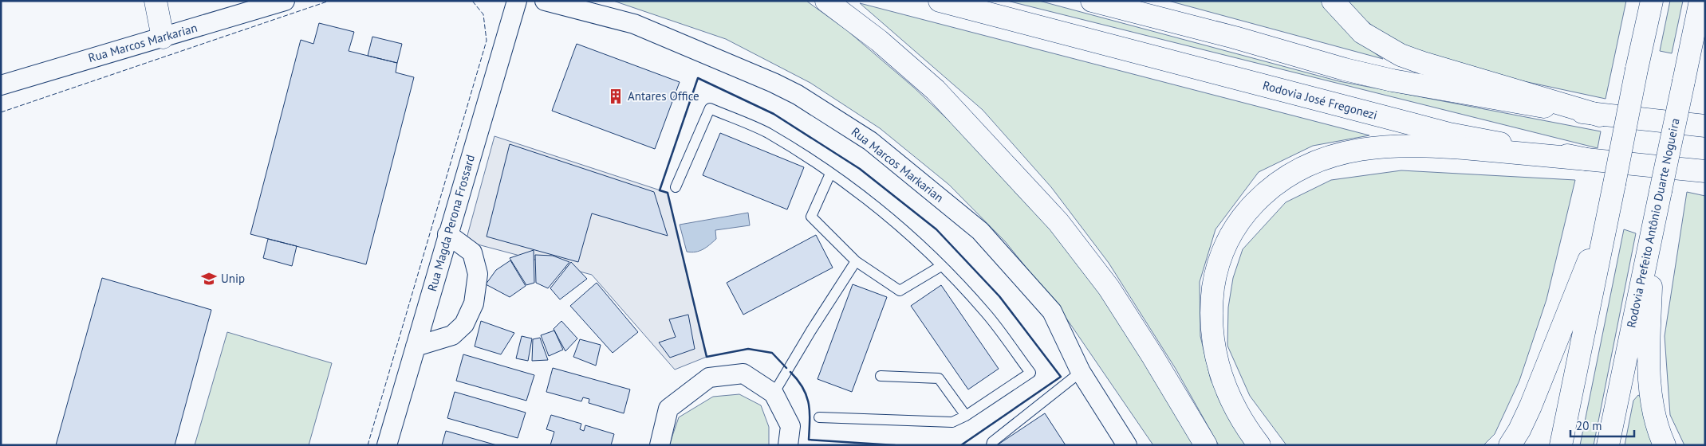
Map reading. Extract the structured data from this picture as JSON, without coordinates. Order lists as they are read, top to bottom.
{
  "streets": {
    "main road": ["Rodovia José Fregonezi", "Rodovia Prefeito Antônio Duarte Nogueira"],
    "street": ["Rua Marcos Markarian", "Rua Magda Perona Frossard"]
  },
  "places": {
    "building": ["Antares Office"],
    "school or university": ["Unip"]
  },
  "scale_bar": "20 m"
}
